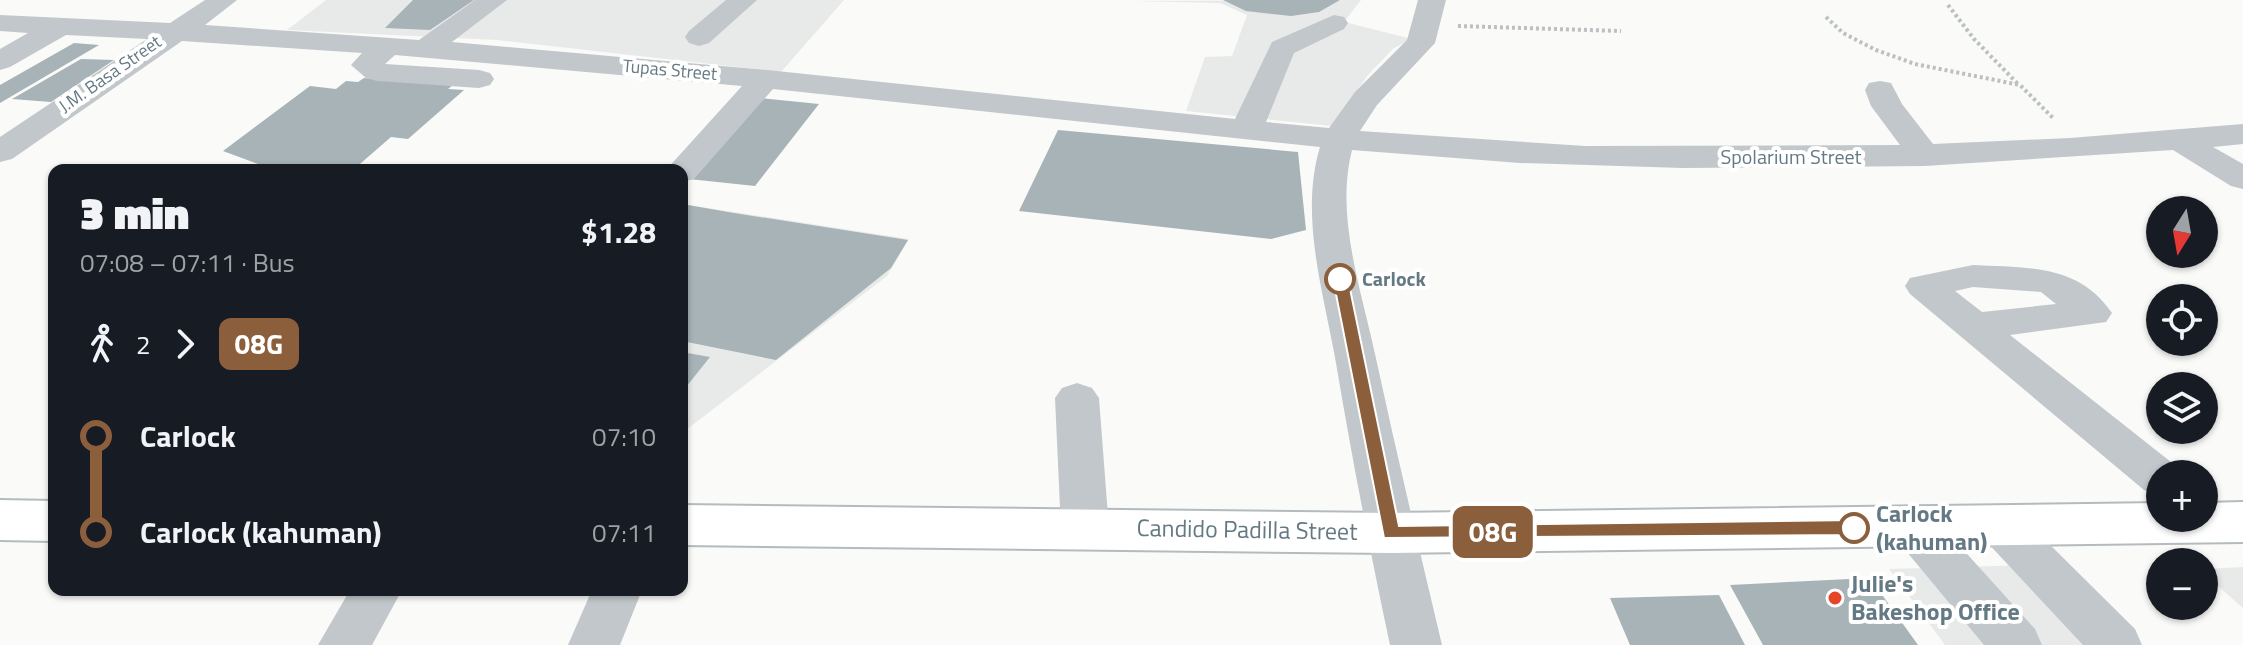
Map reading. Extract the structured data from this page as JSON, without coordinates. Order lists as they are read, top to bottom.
{
  "streets": {
    "main road": ["Candido Padilla Street"],
    "street": ["Tupas Street", "J.M. Basa Street", "Spolarium Street"]
  },
  "crossings": [
    ["Tupas Street", "J.M. Basa Street"],
    ["Tupas Street", "Spolarium Street"]
  ],
  "places": ["Carlock", "Carlock (kahuman)", "Julie's Bakeshop Office"],
  "lines": ["bus line 08G"],
  "north": "bottom",
  "page": {
    "on_map": "08G",
    "heading": ["3 min", "07:08 – 07:11 · Bus", "$1.28"],
    "map_buttons": ["+", "−"],
    "legs": ["2", "08G"],
    "list": [
      {
        "name": "Carlock",
        "value": "07:10"
      },
      {
        "name": "Carlock (kahuman)",
        "value": "07:11"
      }
    ]
  }
}
